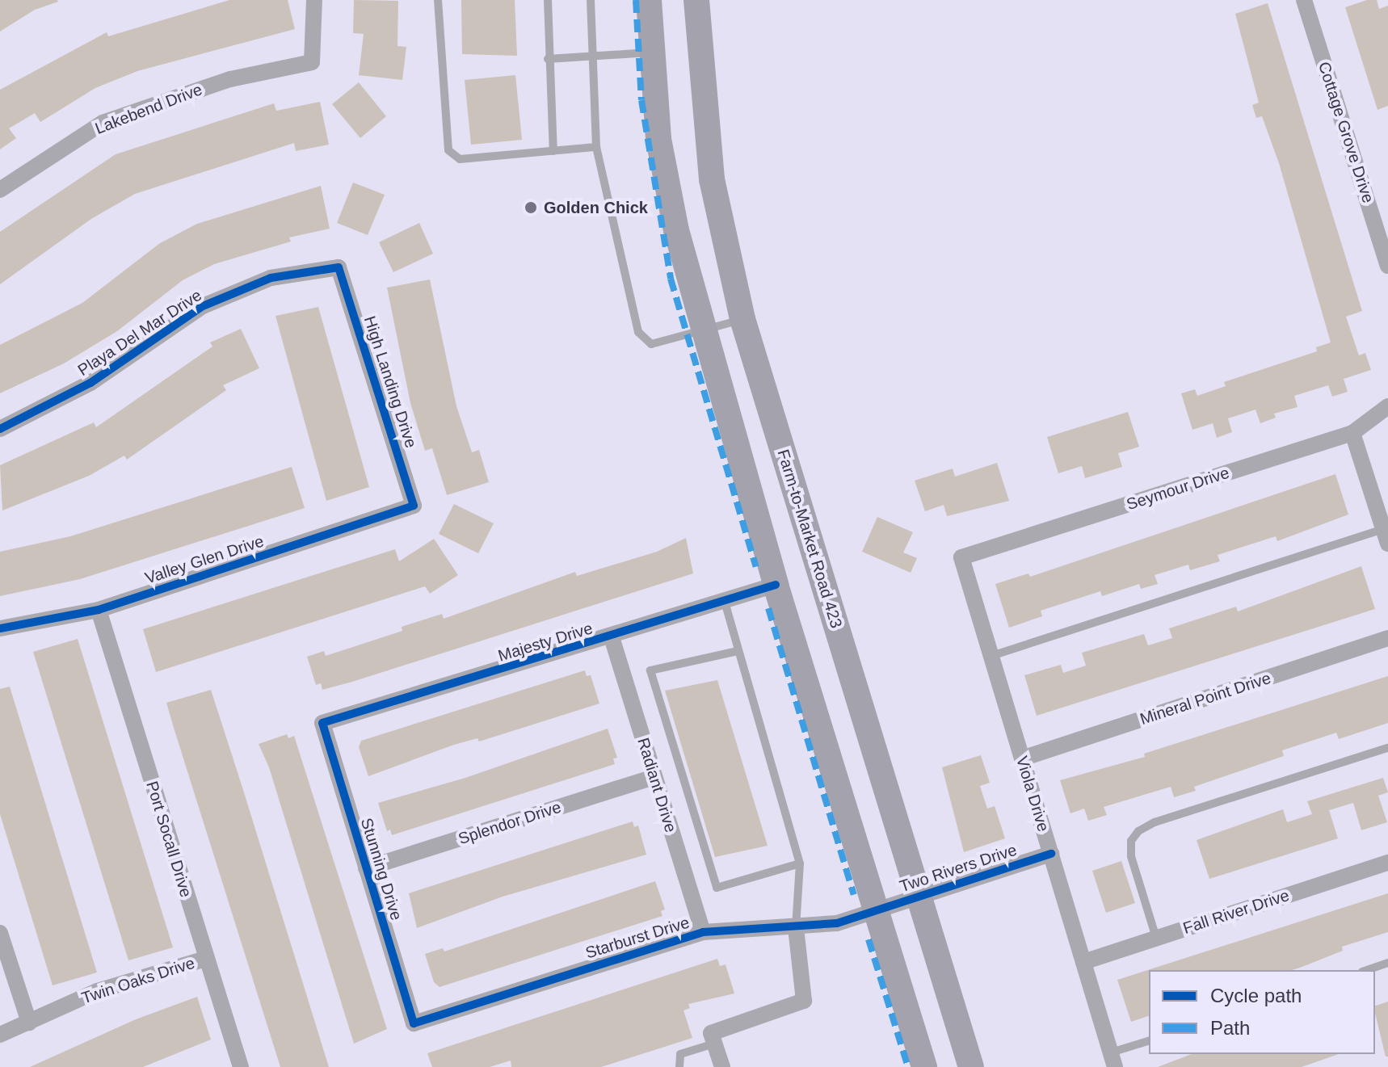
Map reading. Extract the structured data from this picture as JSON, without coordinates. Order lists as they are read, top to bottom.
{
  "streets": {
    "main road": ["Farm-to-Market Road 423"],
    "street": [
      "Lakebend Drive",
      "Cottage Grove Drive",
      "Playa Del Mar Drive",
      "High Landing Drive",
      "Seymour Drive",
      "Valley Glen Drive",
      "Majesty Drive",
      "Mineral Point Drive",
      "Radiant Drive",
      "Viola Drive",
      "Splendor Drive",
      "Port Socall Drive",
      "Two Rivers Drive",
      "Stunning Drive",
      "Fall River Drive",
      "Starburst Drive",
      "Twin Oaks Drive"
    ]
  },
  "crossings": [
    ["Playa Del Mar Drive", "High Landing Drive"],
    ["High Landing Drive", "Valley Glen Drive"],
    ["Seymour Drive", "Viola Drive"],
    ["Farm-to-Market Road 423", "Two Rivers Drive"],
    ["Valley Glen Drive", "Port Socall Drive"],
    ["Majesty Drive", "Radiant Drive"],
    ["Majesty Drive", "Stunning Drive"],
    ["Mineral Point Drive", "Viola Drive"],
    ["Radiant Drive", "Splendor Drive"],
    ["Radiant Drive", "Starburst Drive"],
    ["Viola Drive", "Two Rivers Drive"],
    ["Viola Drive", "Fall River Drive"],
    ["Splendor Drive", "Stunning Drive"],
    ["Port Socall Drive", "Twin Oaks Drive"],
    ["Two Rivers Drive", "Starburst Drive"],
    ["Stunning Drive", "Starburst Drive"]
  ],
  "places": ["Golden Chick"],
  "legend": ["Cycle path", "Path"]
}
